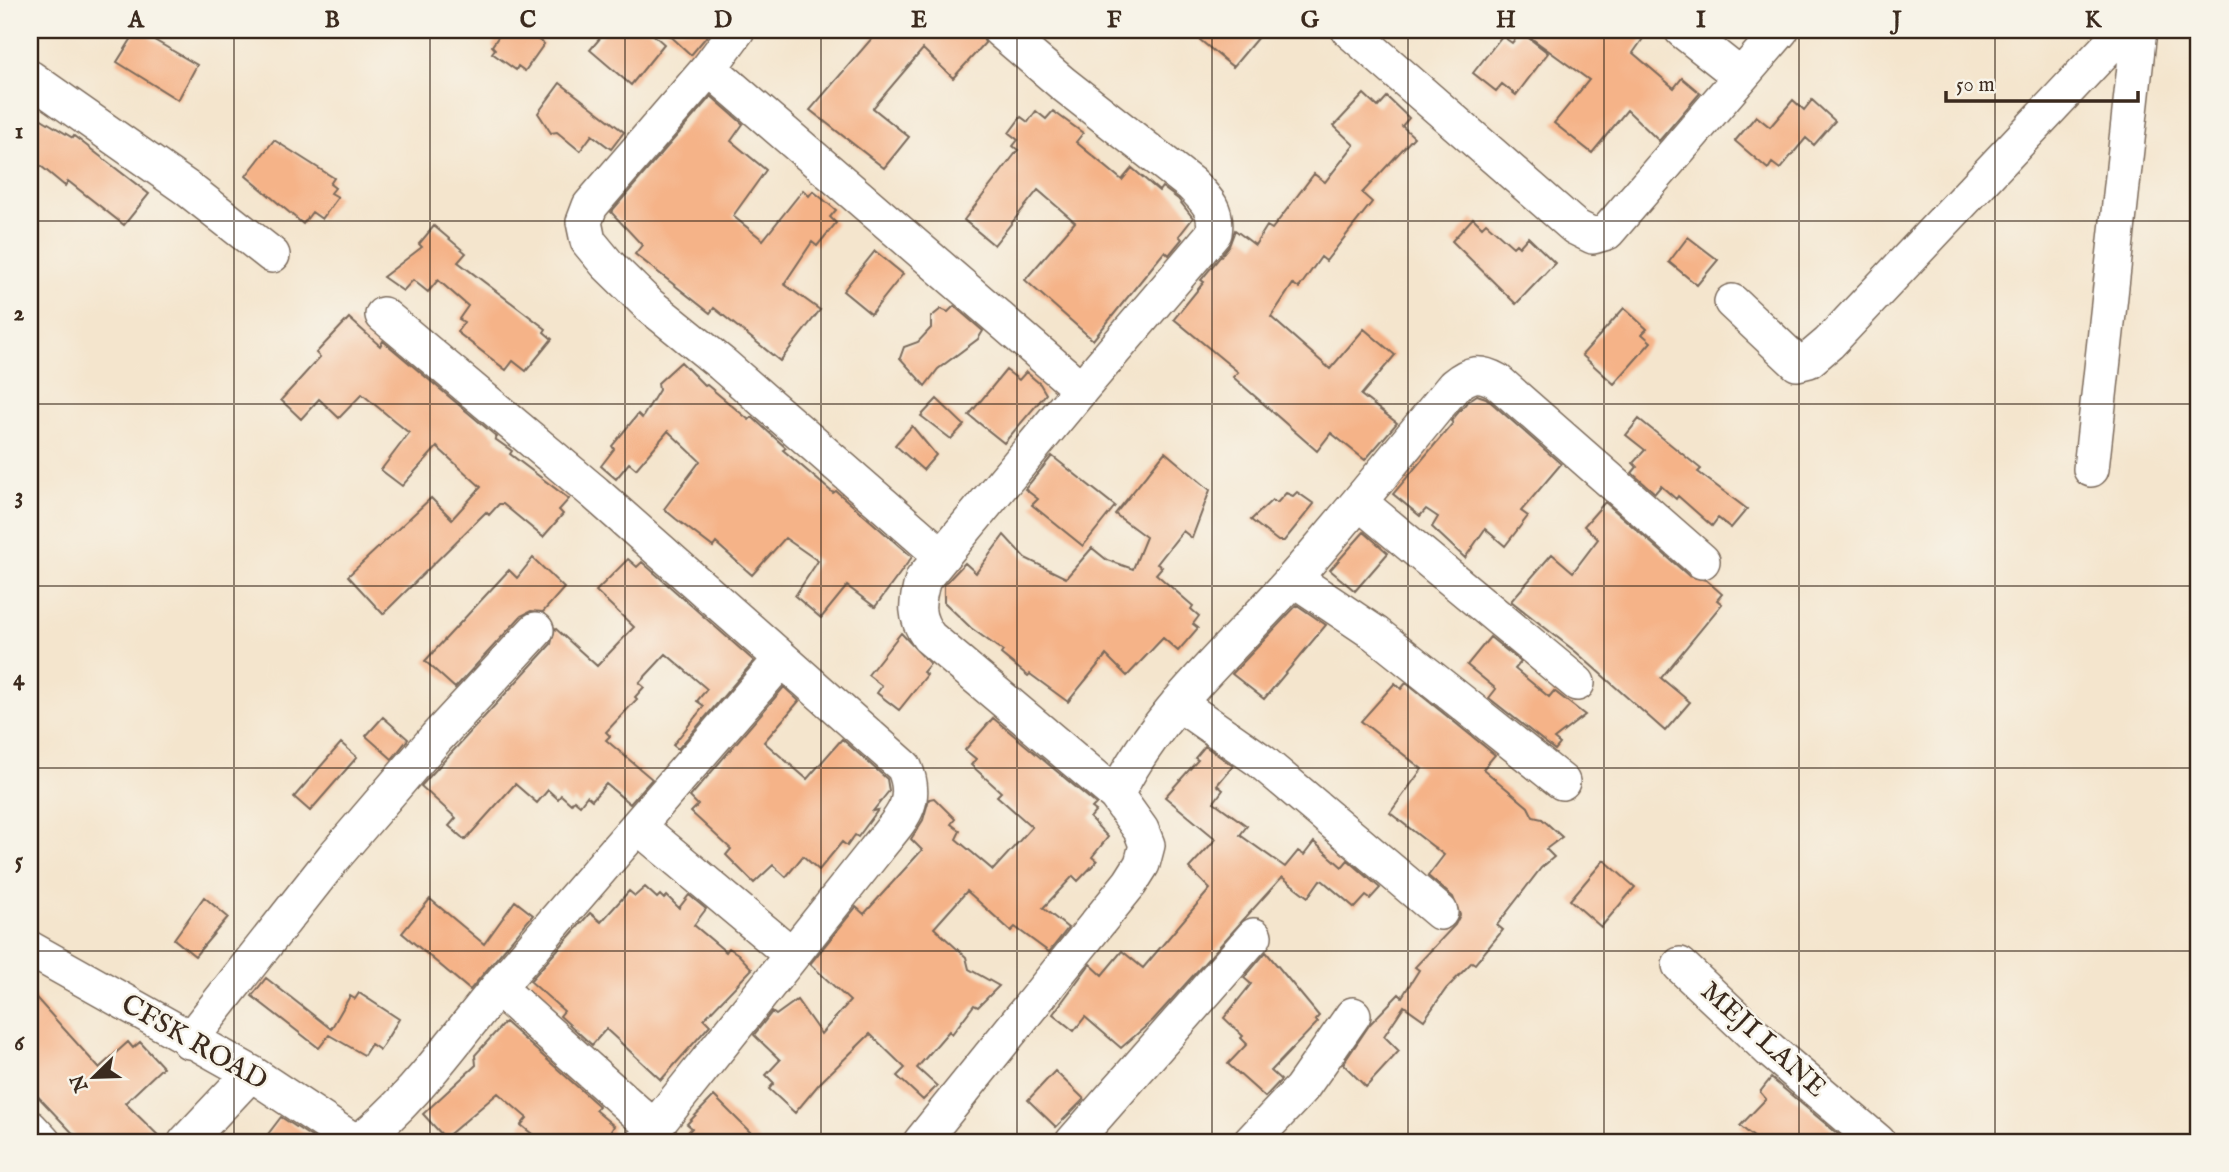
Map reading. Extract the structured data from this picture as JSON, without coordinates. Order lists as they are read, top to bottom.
{
  "streets": {
    "street": ["MEJI LANE", "CFSK ROAD"]
  },
  "scale_bar": "50 m",
  "north": "bottom left",
  "grid": {
    "columns": [
      "A",
      "B",
      "C",
      "D",
      "E",
      "F",
      "G",
      "H",
      "I",
      "J",
      "K"
    ],
    "rows": [
      "1",
      "2",
      "3",
      "4",
      "5",
      "6"
    ]
  }
}
